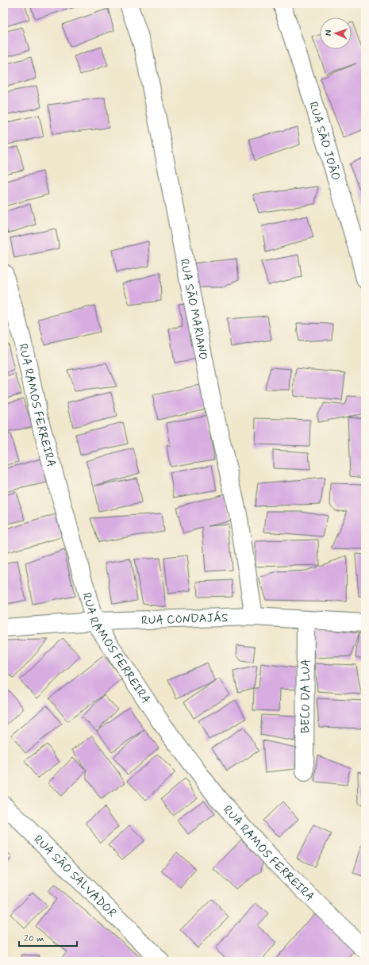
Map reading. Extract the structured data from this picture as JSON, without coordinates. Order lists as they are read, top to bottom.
{
  "streets": {
    "street": [
      "RUA SÃO JOÃO",
      "RUA SÃO MARIANO",
      "RUA RAMOS FERREIRA",
      "RUA CONDAJÁS",
      "BECO DA LUA",
      "RUA SÃO SALVADOR"
    ]
  },
  "crossings": [
    ["RUA SÃO MARIANO", "RUA CONDAJÁS"],
    ["RUA RAMOS FERREIRA", "RUA CONDAJÁS"],
    ["RUA CONDAJÁS", "BECO DA LUA"]
  ],
  "scale_bar": "20 m",
  "north": "left"
}
